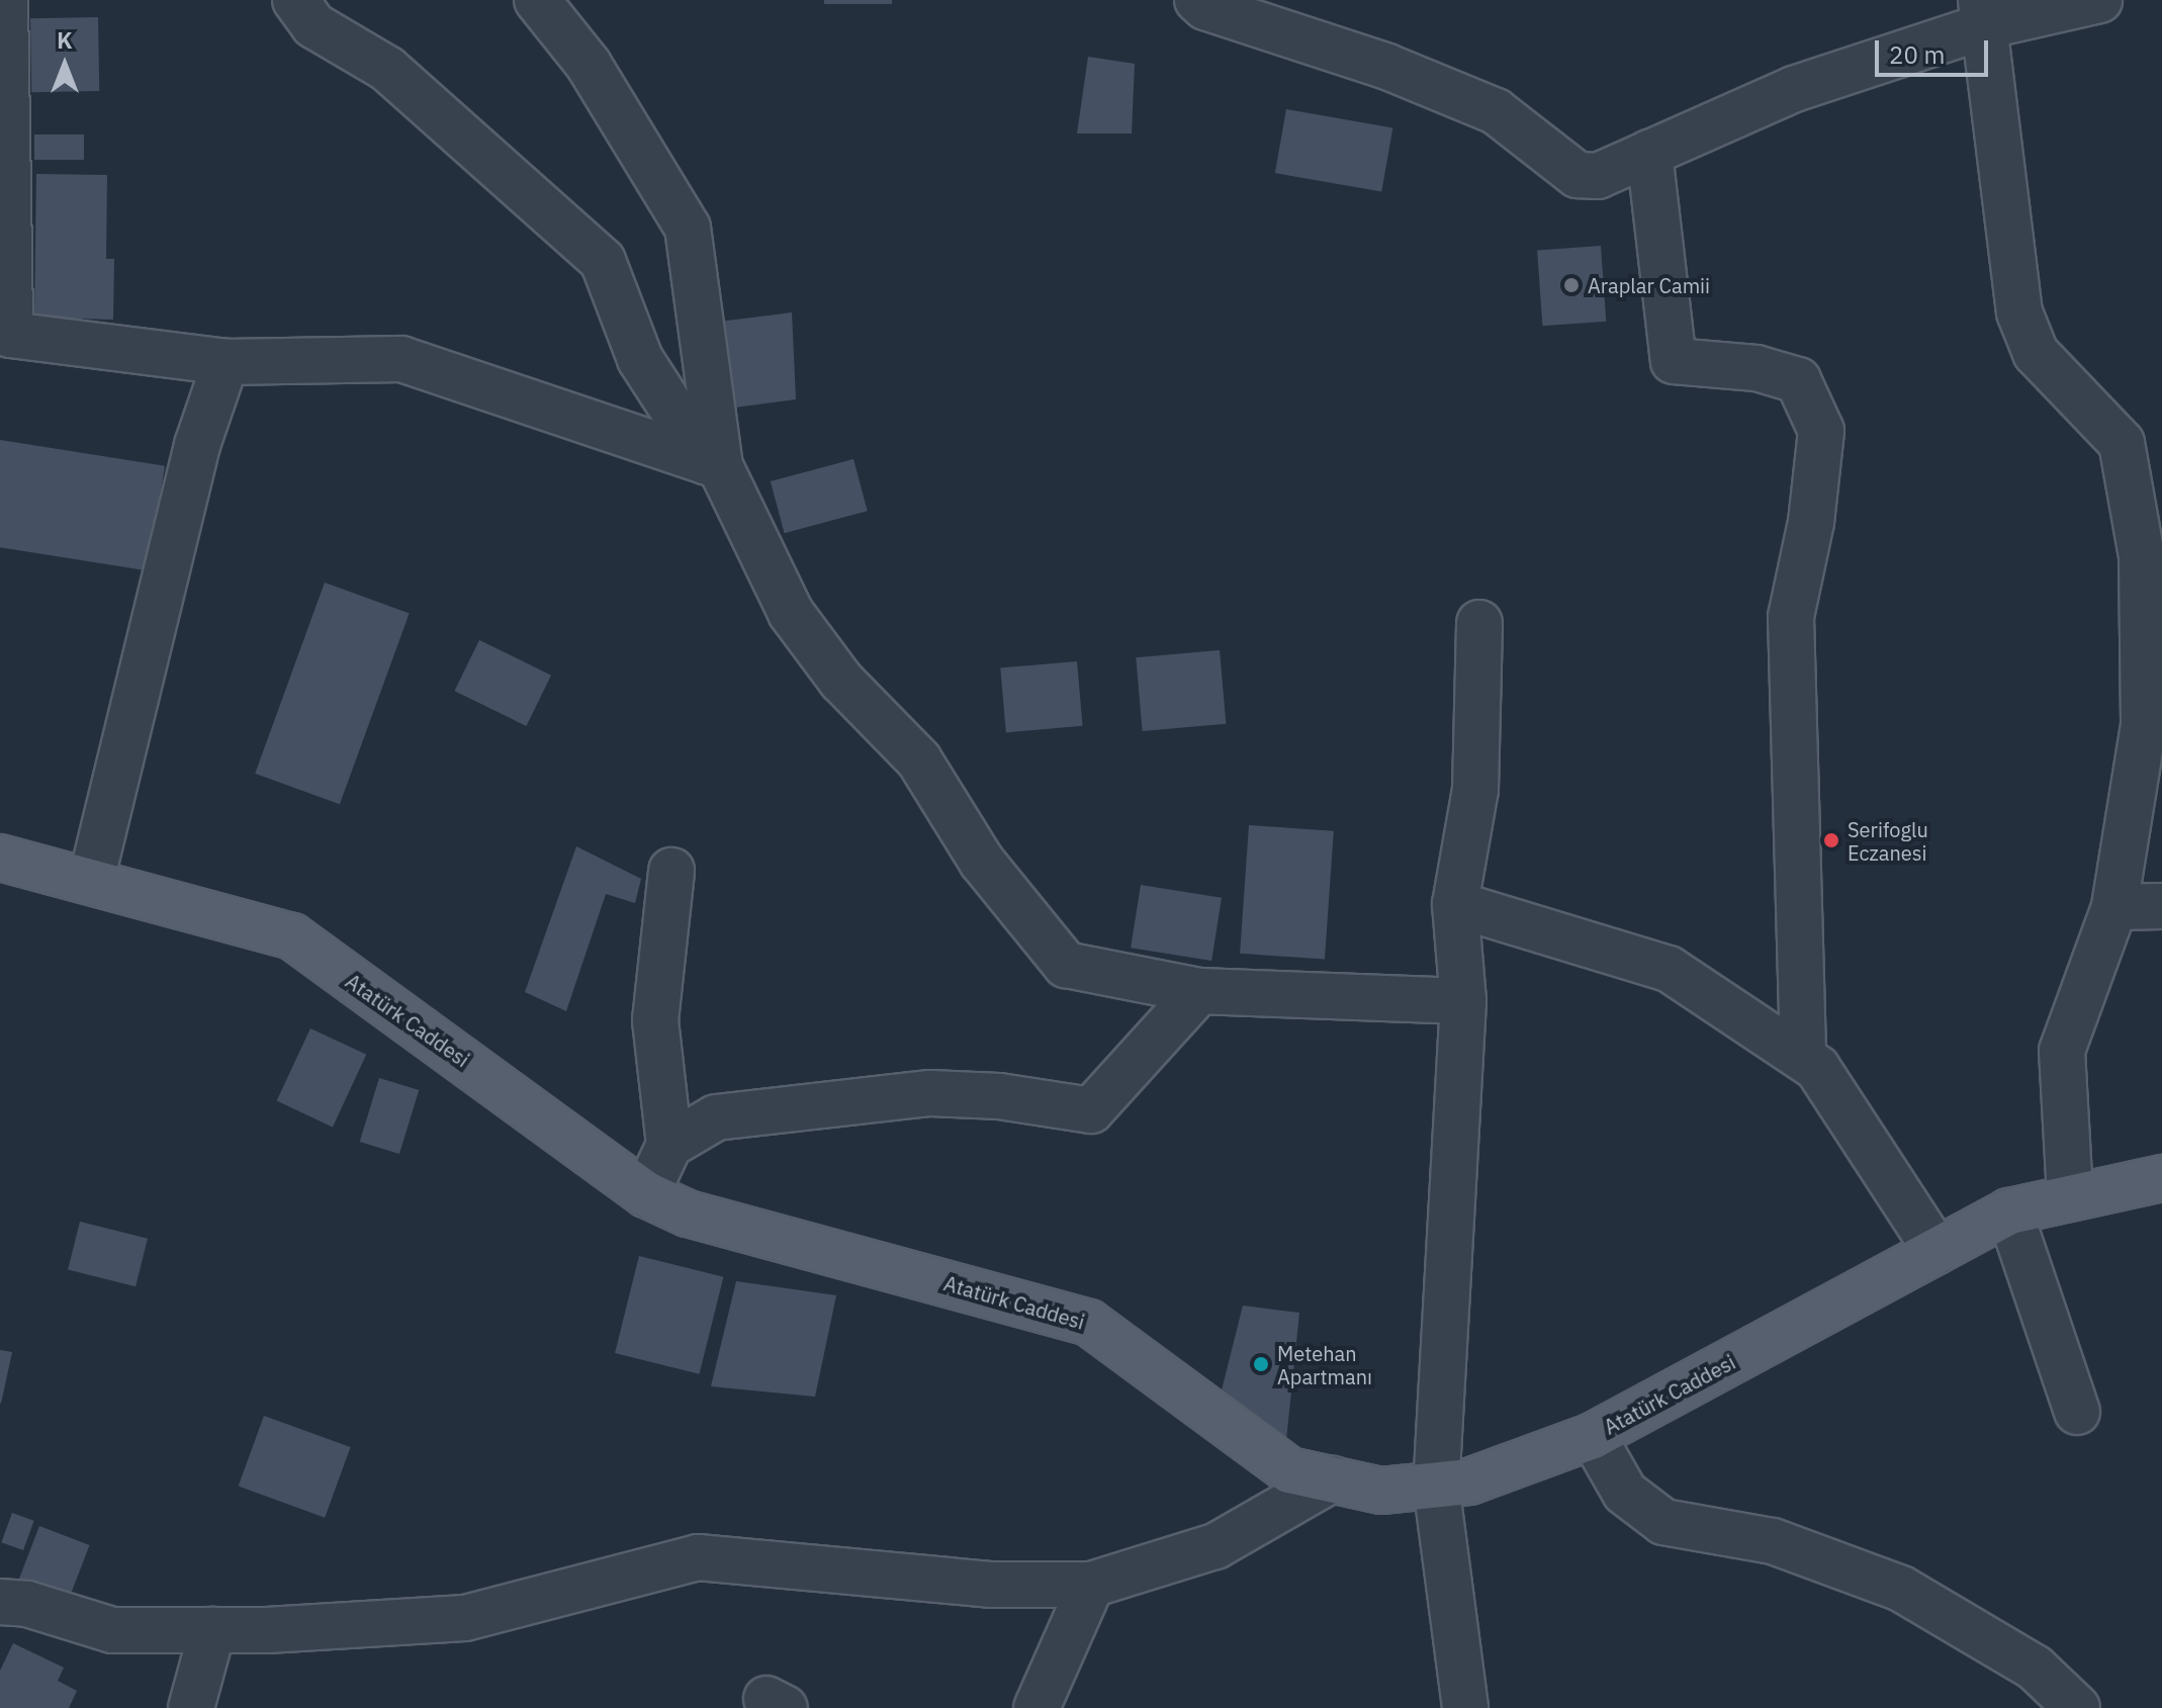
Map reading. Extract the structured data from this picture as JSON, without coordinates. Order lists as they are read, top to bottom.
{
  "streets": {
    "main road": ["Atatürk Caddesi"]
  },
  "places": ["Araplar Camii", "Serifoglu Eczanesi", "Metehan Apartmanı"],
  "scale_bar": "20 m",
  "north": "top"
}
